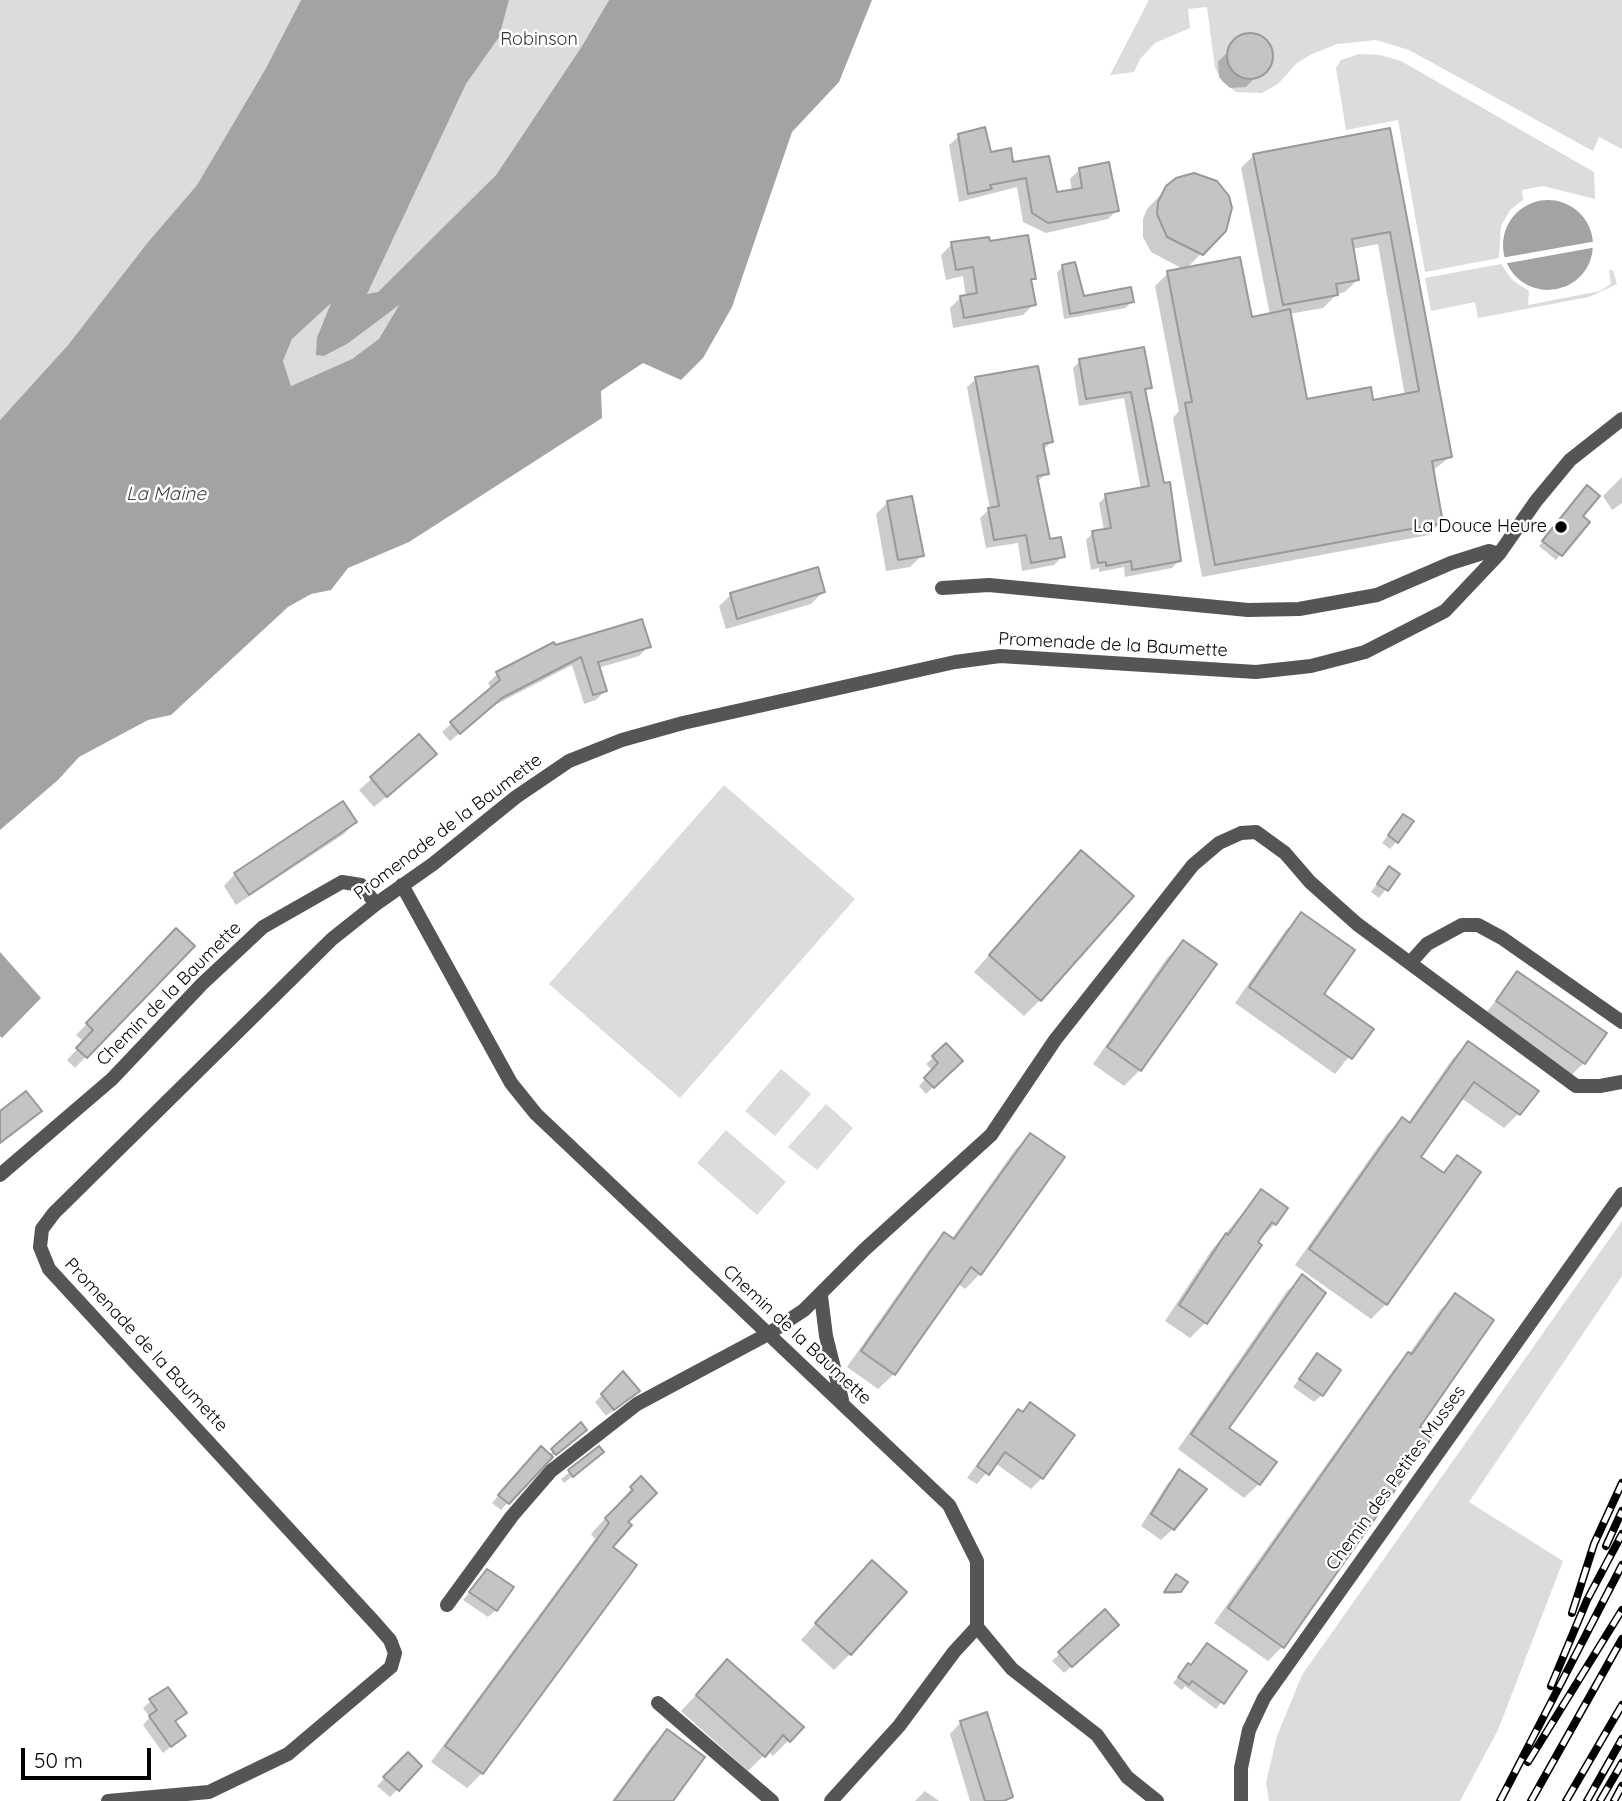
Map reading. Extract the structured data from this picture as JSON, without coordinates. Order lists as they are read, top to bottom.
{
  "streets": {
    "street": ["Promenade de la Baumette", "Chemin de la Baumette", "Chemin des Petites Musses"]
  },
  "crossings": [
    ["Promenade de la Baumette", "Chemin de la Baumette"]
  ],
  "water": ["La Maine"],
  "parks": ["Robinson"],
  "places": ["La Douce Heure"],
  "scale_bar": "50 m"
}
